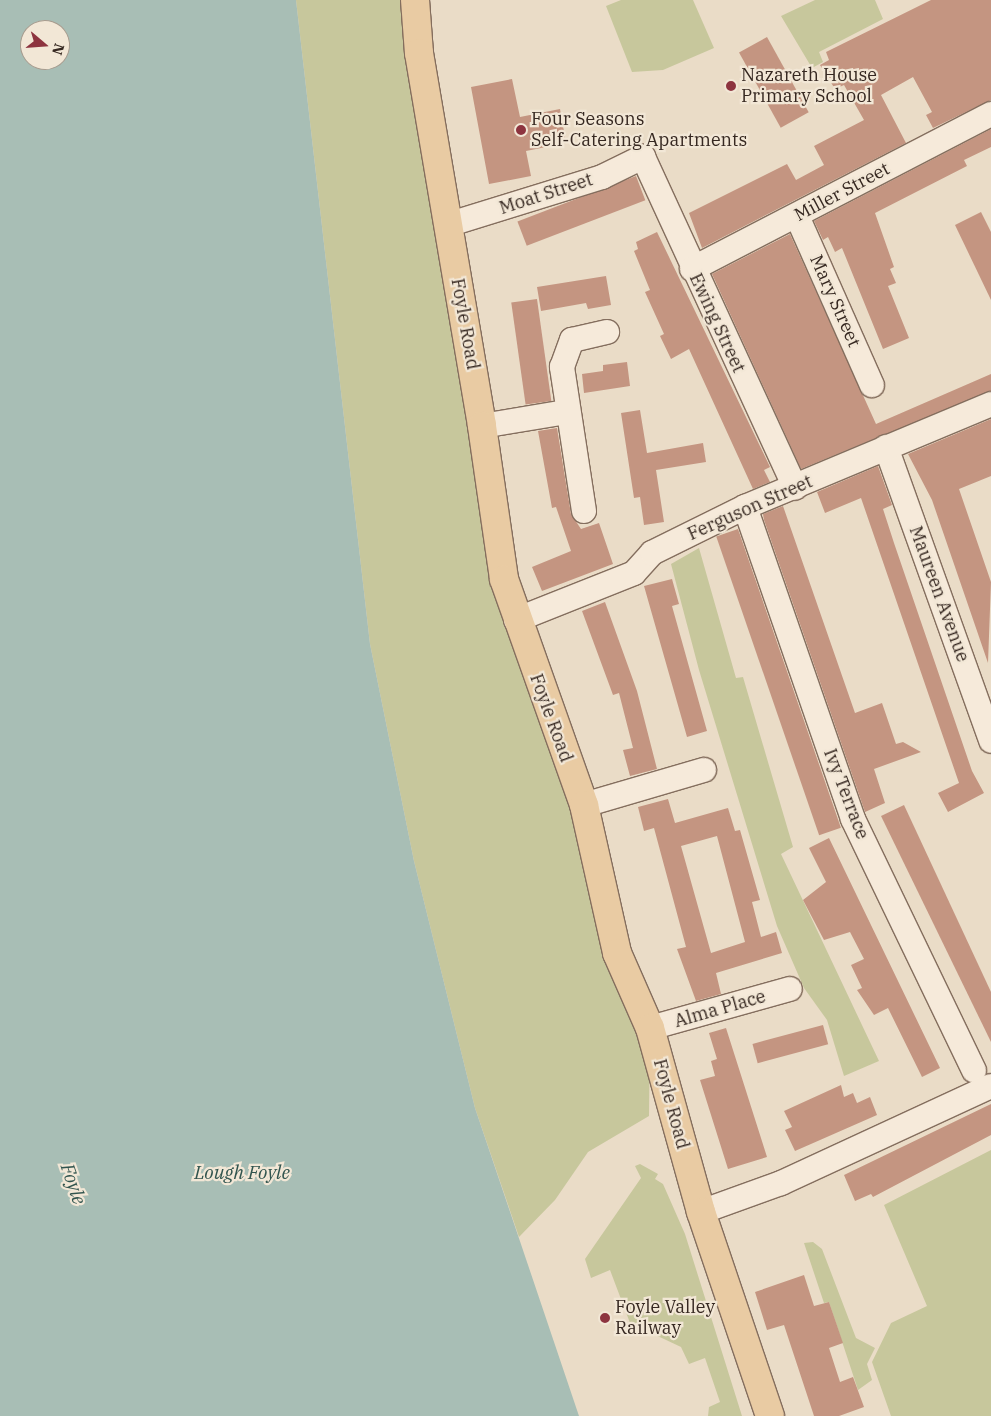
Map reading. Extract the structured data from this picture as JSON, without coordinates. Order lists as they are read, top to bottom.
{
  "streets": {
    "main road": ["Foyle Road"],
    "street": [
      "Miller Street",
      "Moat Street",
      "Mary Street",
      "Ewing Street",
      "Ferguson Street",
      "Maureen Avenue",
      "Ivy Terrace",
      "Alma Place"
    ]
  },
  "crossings": [
    ["Miller Street", "Mary Street"],
    ["Miller Street", "Ewing Street"],
    ["Moat Street", "Ewing Street"],
    ["Moat Street", "Foyle Road"],
    ["Ewing Street", "Ferguson Street"],
    ["Foyle Road", "Ferguson Street"],
    ["Foyle Road", "Alma Place"],
    ["Ferguson Street", "Maureen Avenue"],
    ["Ferguson Street", "Ivy Terrace"]
  ],
  "water": ["Lough Foyle", "Foyle"],
  "places": ["Nazareth House Primary School", "Four Seasons Self-Catering Apartments", "Foyle Valley Railway"],
  "north": "right"
}
